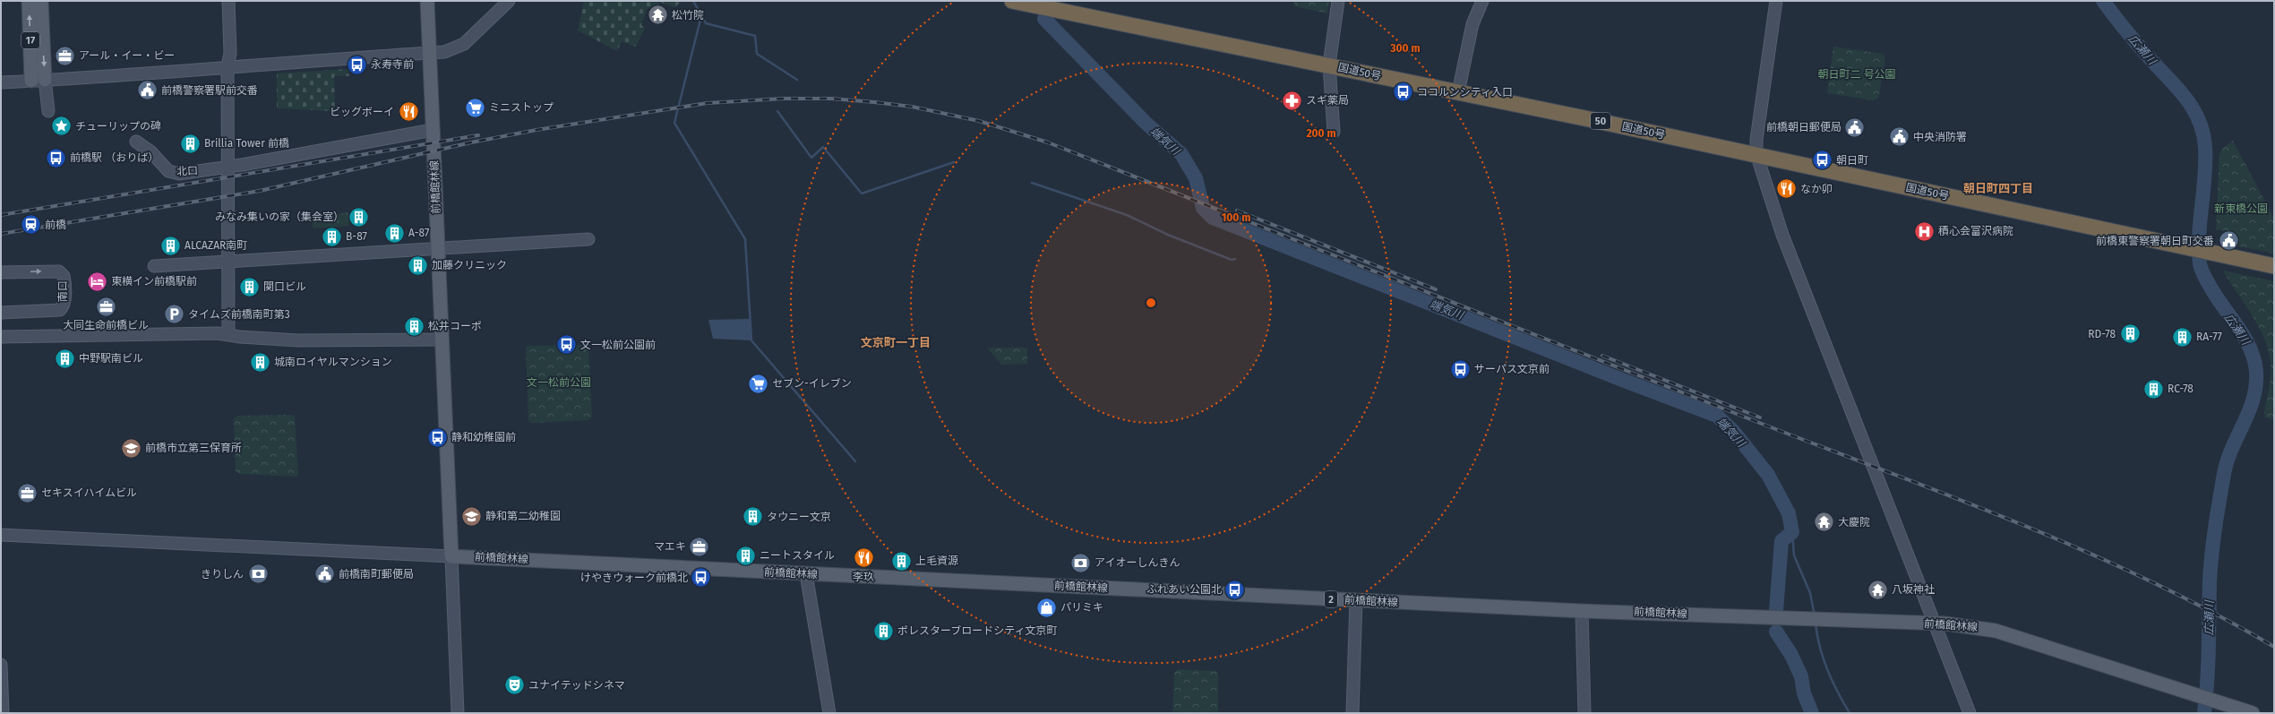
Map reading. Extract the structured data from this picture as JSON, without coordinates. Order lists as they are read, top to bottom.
{
  "streets": {
    "highway": ["国道50号", "50"],
    "main road": ["17", "前橋館林線", "2"],
    "street": ["北口", "南口"]
  },
  "crossings": [
    ["北口", "前橋館林線"]
  ],
  "districts": ["朝日町四丁目", "文京町一丁目"],
  "water": ["広瀬川", "端気川"],
  "parks": ["朝日町二 号公園", "新東橋公園", "文一松前公園"],
  "places": {
    "temple": ["松竹院", "大慶院", "八坂神社"],
    "office": [
      "アール・イー・ビー",
      "大同生命前橋ビル",
      "セキスイハイムビル",
      "マエキ"
    ],
    "bus stop": [
      "永寿寺前",
      "ココルンシティ入口",
      "前橋駅 （おりば）",
      "朝日町",
      "文一松前公園前",
      "サーパス文京前",
      "静和幼稚園前",
      "けやきウォーク前橋北",
      "ふれあい公園北"
    ],
    "public building": [
      "前橋警察署駅前交番",
      "前橋朝日郵便局",
      "中央消防署",
      "前橋東警察署朝日町交番",
      "前橋南町郵便局"
    ],
    "pharmacy": ["スギ薬局"],
    "supermarket": ["ミニストップ", "セブン-イレブン"],
    "restaurant": ["ビッグボーイ", "なか卯", "李玖"],
    "place": ["チューリップの碑"],
    "building": [
      "Brillia Tower 前橋",
      "みなみ集いの家（集会室）",
      "A-87",
      "B-87",
      "ALCAZAR南町",
      "加藤クリニック",
      "関口ビル",
      "松井コーポ",
      "RD-78",
      "RA-77",
      "中野駅南ビル",
      "城南ロイヤルマンション",
      "RC-78",
      "タウニー文京",
      "ニートスタイル",
      "上毛資源",
      "ポレスターブロードシティ文京町"
    ],
    "station": ["前橋"],
    "hospital": ["積心会富沢病院"],
    "hotel": ["東横イン前橋駅前"],
    "parking": ["タイムズ前橋南町第3"],
    "school or university": ["前橋市立第三保育所", "静和第二幼稚園"],
    "bank": ["アイオーしんきん", "きりしん"],
    "shop": ["パリミキ"],
    "theatre": ["ユナイテッドシネマ"]
  },
  "rings": ["300 m", "200 m", "100 m"]
}
